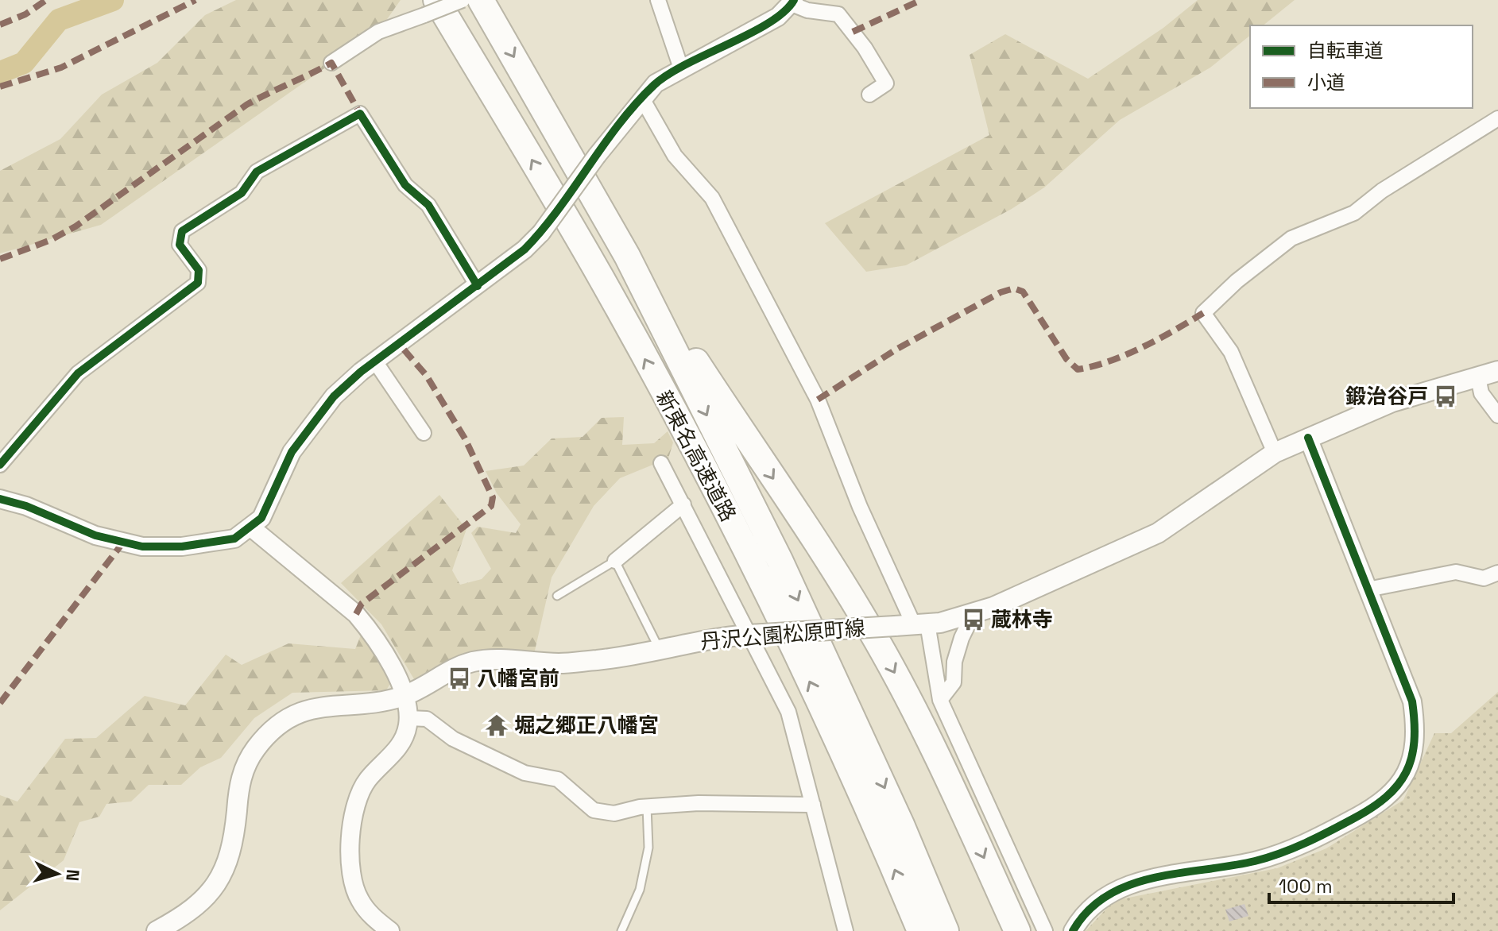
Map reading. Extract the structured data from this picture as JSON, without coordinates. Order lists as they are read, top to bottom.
{
  "streets": {
    "highway": ["新東名高速道路"],
    "main road": ["丹沢公園松原町線"]
  },
  "places": {
    "bus stop": ["鍛治谷戸", "蔵林寺", "八幡宮前"],
    "temple": ["堀之郷正八幡宮"]
  },
  "legend": ["自転車道", "小道"],
  "scale_bar": "100 m",
  "north": "right"
}
